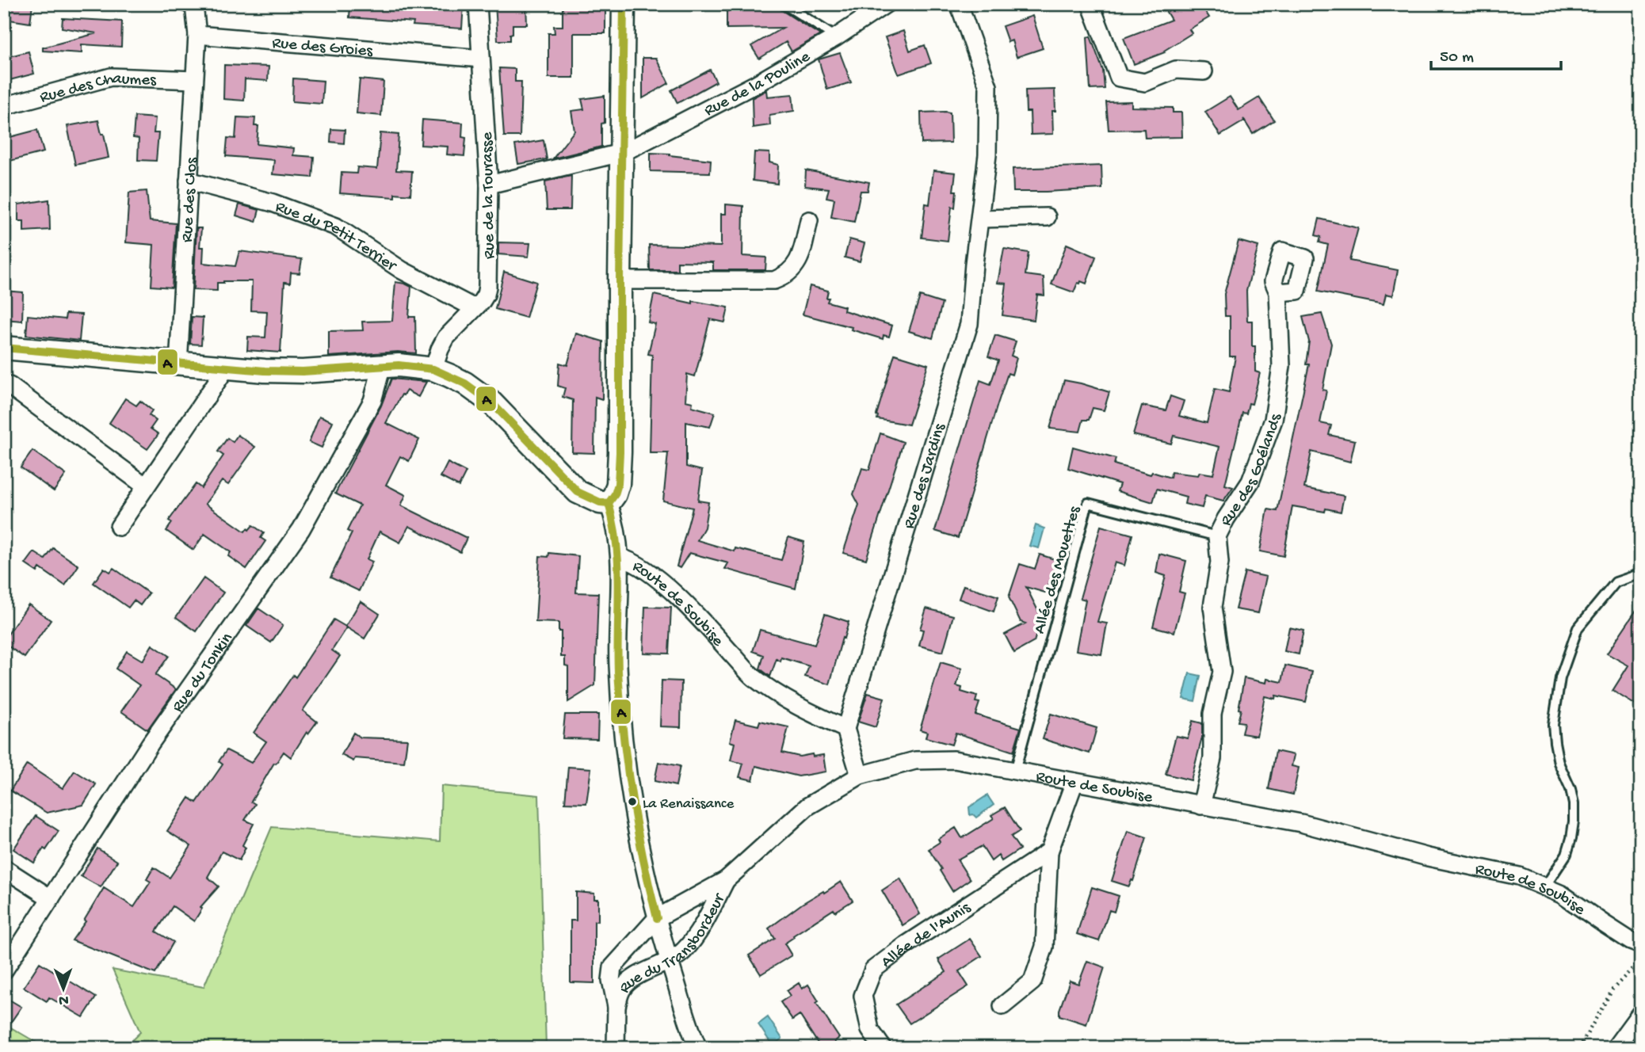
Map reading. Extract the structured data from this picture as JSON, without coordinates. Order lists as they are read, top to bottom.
{
  "streets": {
    "street": [
      "Rue des Groies",
      "Rue de la Pouline",
      "Rue des Chaumes",
      "Rue de la Tourasse",
      "Rue des Clos",
      "Rue du Petit Terrier",
      "Rue des Goélands",
      "Rue des Jardins",
      "Route de Soubise",
      "Rue du Tonkin",
      "Allée de l'Aunis",
      "Rue du Transbordeur"
    ],
    "lane": ["Allée des Mouettes"]
  },
  "crossings": [
    ["Rue des Groies", "Rue de la Tourasse"],
    ["Rue des Groies", "Rue des Clos"],
    ["Rue de la Pouline", "Rue de la Tourasse"],
    ["Rue des Chaumes", "Rue des Clos"],
    ["Rue de la Tourasse", "Rue du Petit Terrier"],
    ["Rue des Clos", "Rue du Petit Terrier"],
    ["Rue des Goélands", "Allée des Mouettes"],
    ["Rue des Goélands", "Route de Soubise"],
    ["Rue des Jardins", "Route de Soubise"],
    ["Allée des Mouettes", "Route de Soubise"],
    ["Route de Soubise", "Rue du Transbordeur"]
  ],
  "places": ["La Renaissance"],
  "lines": ["transit line A"],
  "scale_bar": "50 m",
  "north": "bottom"
}
